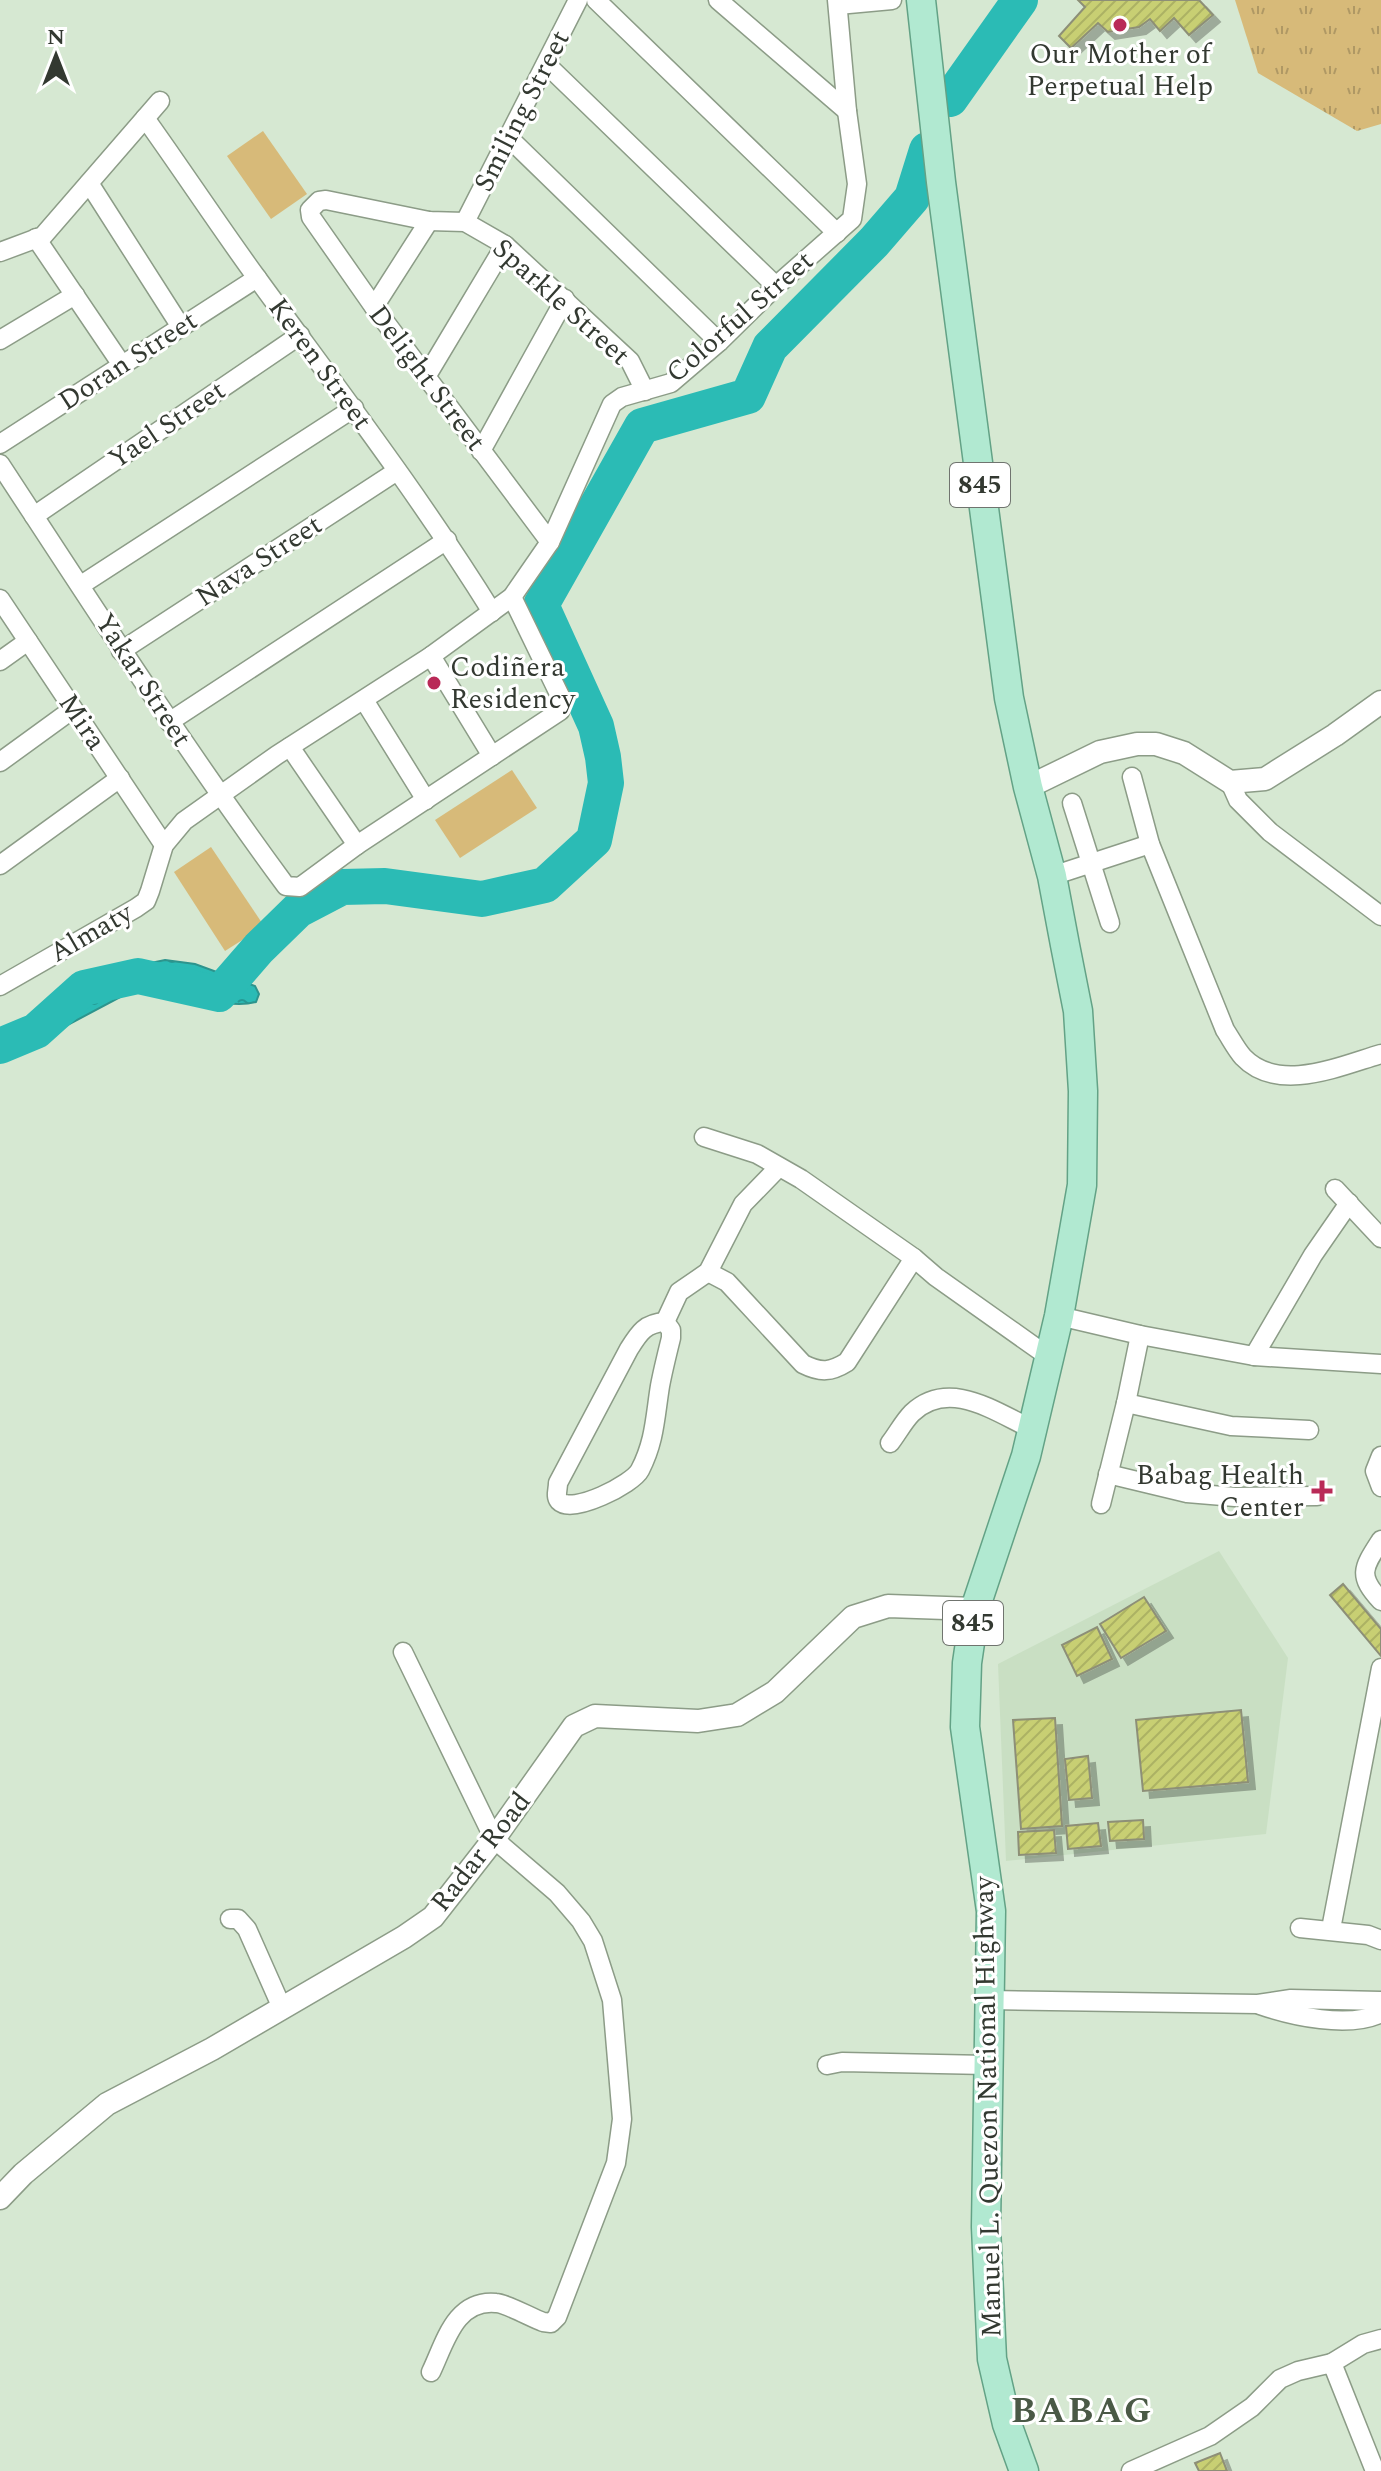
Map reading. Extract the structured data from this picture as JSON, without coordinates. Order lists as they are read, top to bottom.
{
  "streets": {
    "main road": ["845", "Manuel L. Quezon National Highway"],
    "street": [
      "Smiling Street",
      "Sparkle Street",
      "Colorful Street",
      "Doran Street",
      "Keren Street",
      "Delight Street",
      "Yael Street",
      "Nava Street",
      "Yakar Street",
      "Mira",
      "Almaty",
      "Radar Road"
    ]
  },
  "crossings": [
    ["Smiling Street", "Sparkle Street"],
    ["Sparkle Street", "Colorful Street"],
    ["Colorful Street", "Keren Street"],
    ["Colorful Street", "Delight Street"],
    ["Colorful Street", "Yakar Street"],
    ["Colorful Street", "Almaty"],
    ["Doran Street", "Keren Street"],
    ["Keren Street", "Yael Street"],
    ["Keren Street", "Nava Street"],
    ["Yael Street", "Yakar Street"],
    ["Nava Street", "Yakar Street"],
    ["Mira", "Almaty"],
    ["Radar Road", "Manuel L. Quezon National Highway"]
  ],
  "districts": ["BABAG"],
  "places": {
    "other": ["Our Mother of Perpetual Help", "Codiñera Residency"],
    "health": ["Babag Health Center"]
  },
  "north": "top"
}
